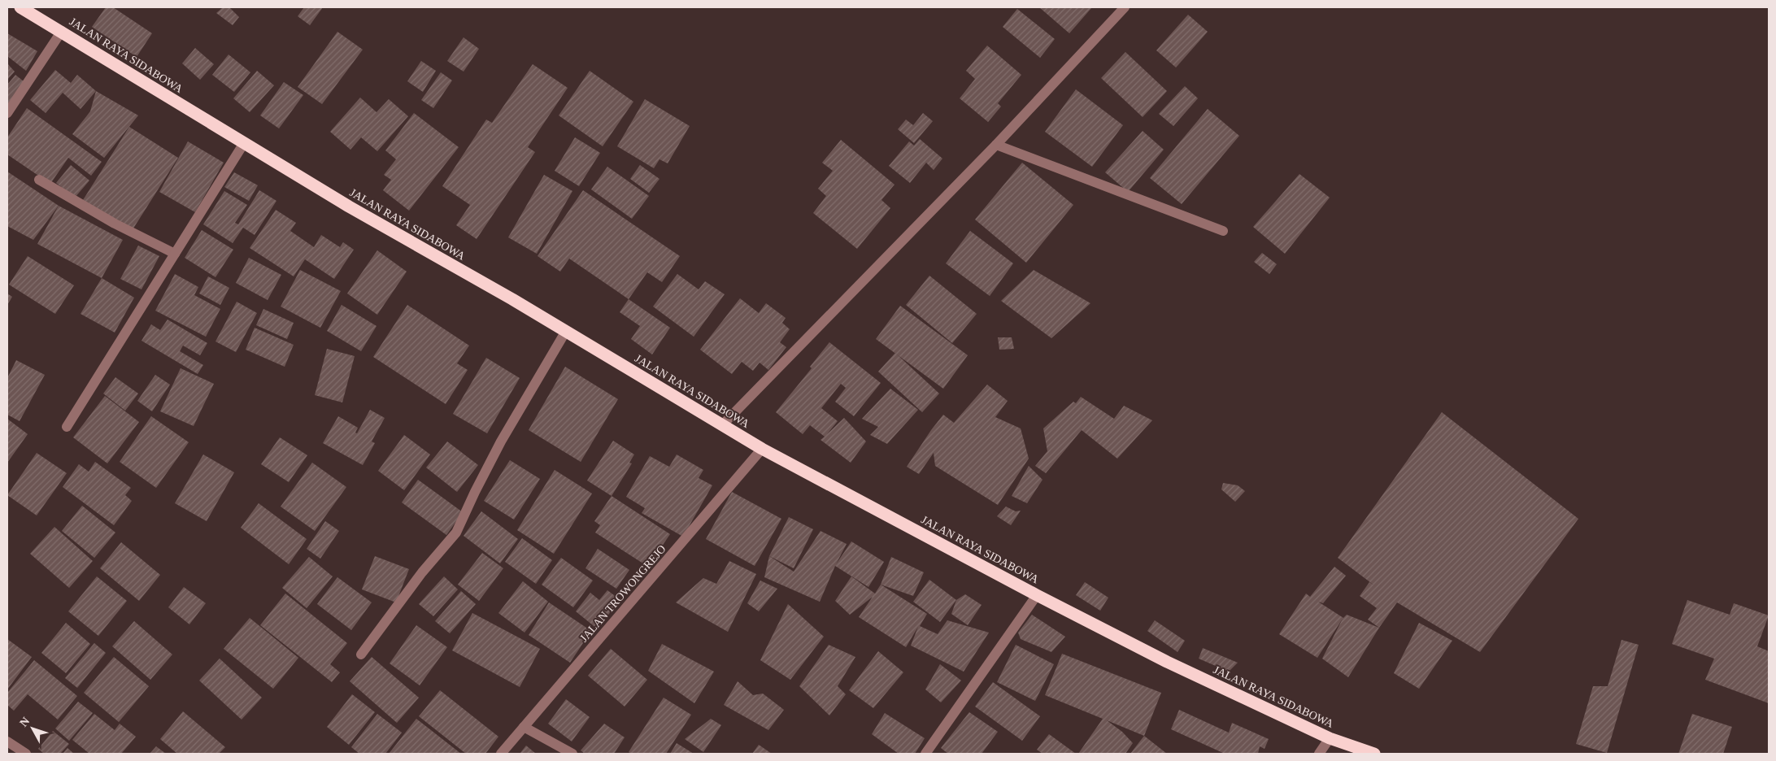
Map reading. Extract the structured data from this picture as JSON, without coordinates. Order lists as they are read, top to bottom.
{
  "streets": {
    "highway": ["JALAN RAYA SIDABOWA"],
    "street": ["JALAN TROWONGREJO"]
  },
  "crossings": [
    ["JALAN RAYA SIDABOWA", "JALAN TROWONGREJO"]
  ],
  "north": "top left"
}
